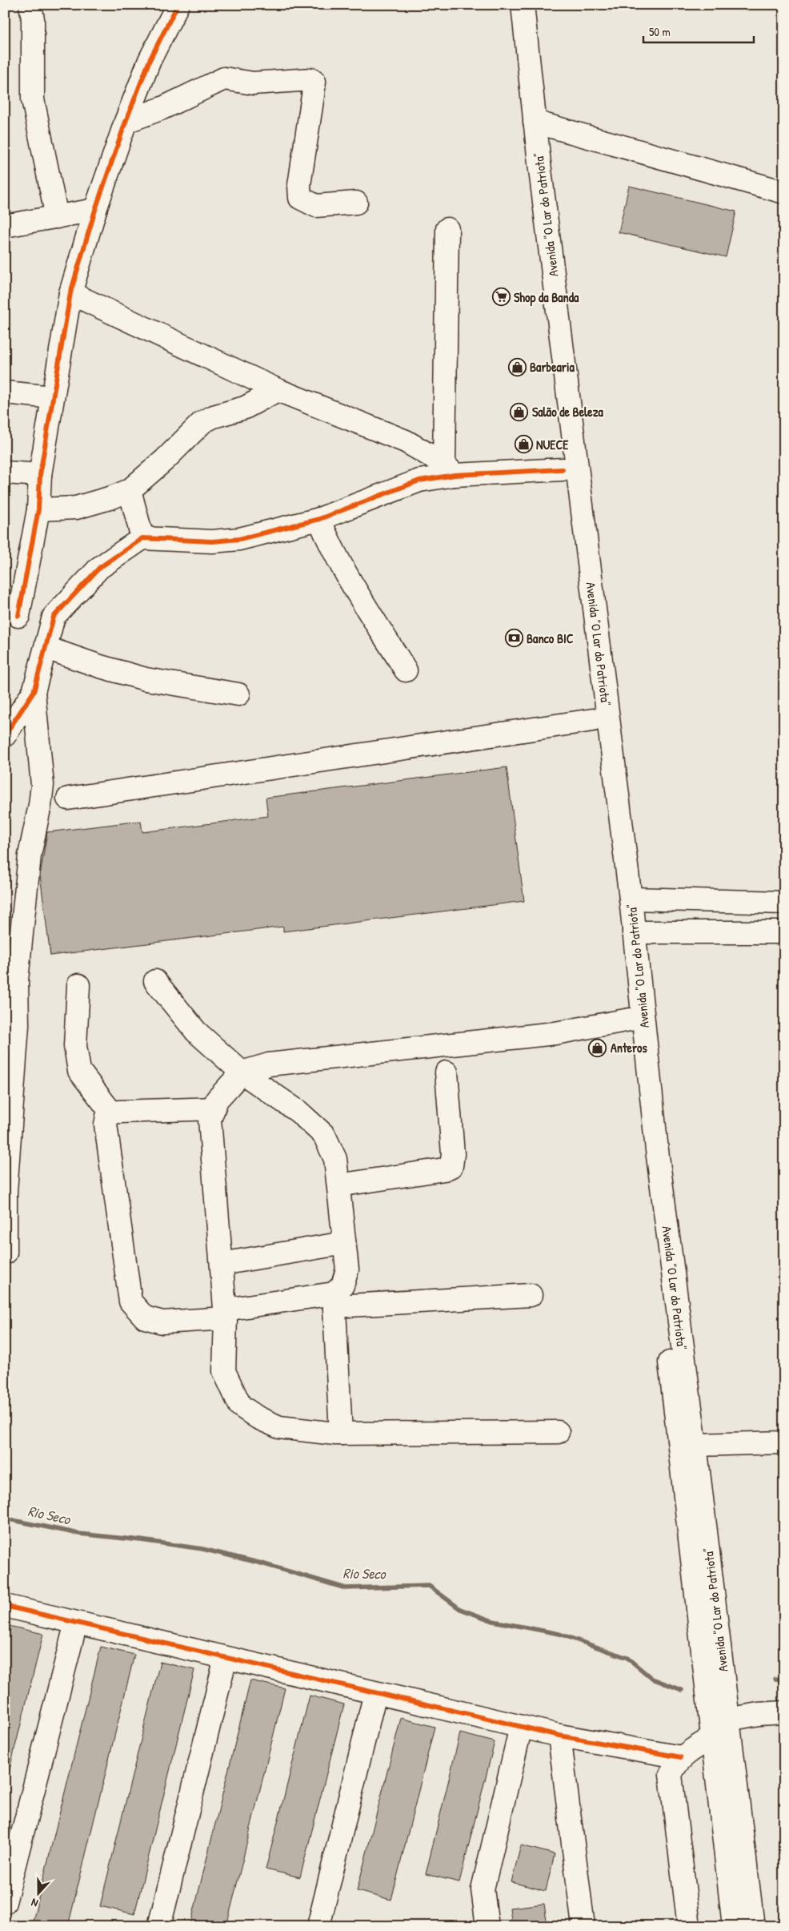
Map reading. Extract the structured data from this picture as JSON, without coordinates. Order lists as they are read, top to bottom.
{
  "streets": {
    "street": ["Avenida \"O Lar do Patriota\""]
  },
  "water": ["Rio Seco"],
  "places": {
    "supermarket": ["Shop da Banda"],
    "shop": [
      "Barbearia",
      "Salão de Beleza",
      "NUECE",
      "Anteros"
    ],
    "bank": ["Banco BIC"]
  },
  "scale_bar": "50 m",
  "north": "bottom"
}
